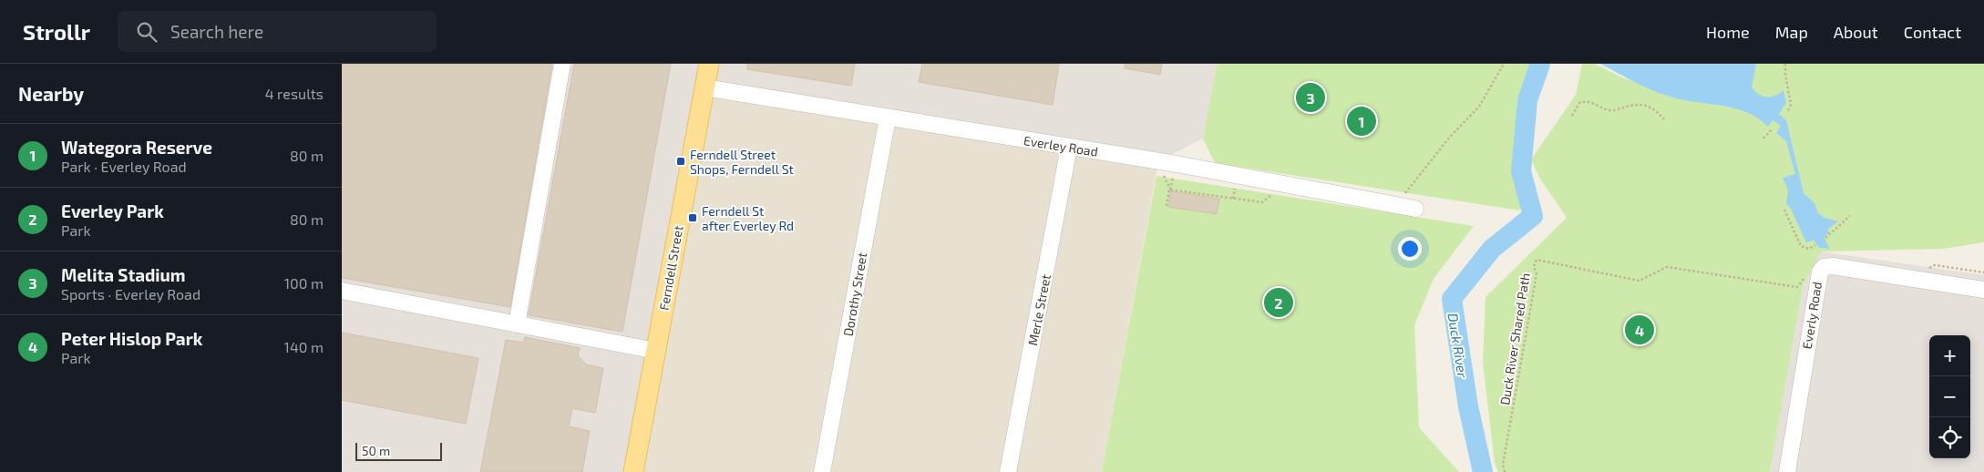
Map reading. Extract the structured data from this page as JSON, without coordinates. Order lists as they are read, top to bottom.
{
  "streets": {
    "main road": ["Ferndell Street"],
    "street": [
      "Everley Road",
      "Dorothy Street",
      "Merle Street",
      "Everly Road"
    ],
    "path": ["Duck River Shared Path"]
  },
  "crossings": [
    ["Everley Road", "Ferndell Street"],
    ["Everley Road", "Dorothy Street"],
    ["Everley Road", "Merle Street"],
    ["Everly Road", "Duck River Shared Path"]
  ],
  "water": ["Duck River"],
  "places": {
    "transit": ["Ferndell Street Shops, Ferndell St", "Ferndell St after Everley Rd"]
  },
  "scale_bar": "50 m",
  "page": {
    "header": "Strollr",
    "search": "Search here",
    "nav": [
      "Home",
      "Map",
      "About",
      "Contact"
    ],
    "heading": ["Nearby", "4 results"],
    "pins": [
      "3",
      "1",
      "2",
      "4"
    ],
    "list": [
      {
        "mark": "1",
        "name": "Wategora Reserve",
        "note": "Park · Everley Road",
        "value": "80 m"
      },
      {
        "mark": "2",
        "name": "Everley Park",
        "note": "Park",
        "value": "80 m"
      },
      {
        "mark": "3",
        "name": "Melita Stadium",
        "note": "Sports · Everley Road",
        "value": "100 m"
      },
      {
        "mark": "4",
        "name": "Peter Hislop Park",
        "note": "Park",
        "value": "140 m"
      }
    ],
    "map_buttons": ["+", "−"],
    "scale": "50 m"
  }
}
